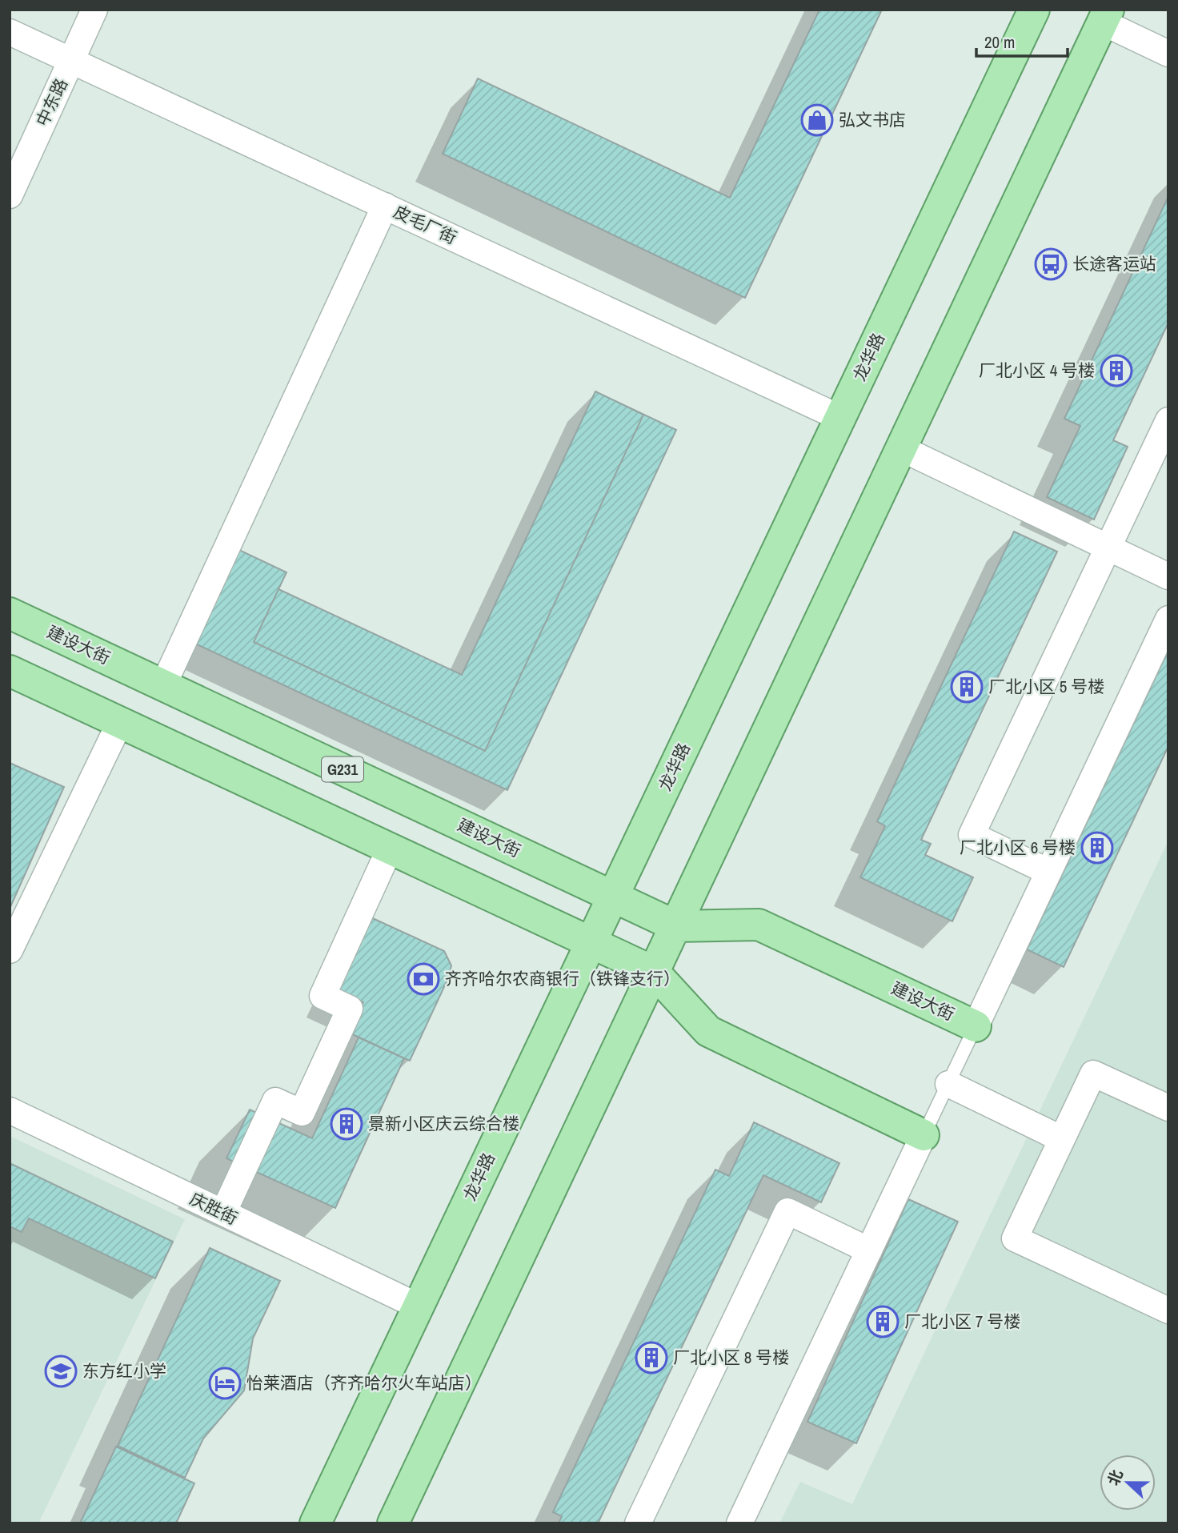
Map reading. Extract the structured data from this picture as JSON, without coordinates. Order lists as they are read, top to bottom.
{
  "streets": {
    "main road": ["龙华路", "建设大街", "G231"],
    "street": ["中东路", "皮毛厂街", "庆胜街"]
  },
  "crossings": [
    ["中东路", "皮毛厂街"],
    ["皮毛厂街", "龙华路"],
    ["龙华路", "建设大街"],
    ["龙华路", "庆胜街"]
  ],
  "places": {
    "shop": ["弘文书店"],
    "bus stop": ["长途客运站"],
    "building": [
      "厂北小区 4 号楼",
      "厂北小区 5 号楼",
      "厂北小区 6 号楼",
      "景新小区庆云综合楼",
      "厂北小区 7 号楼",
      "厂北小区 8 号楼"
    ],
    "bank": ["齐齐哈尔农商银行（铁锋支行）"],
    "school or university": ["东方红小学"],
    "hotel": ["怡莱酒店（齐齐哈尔火车站店）"]
  },
  "scale_bar": "20 m",
  "north": "left"
}
